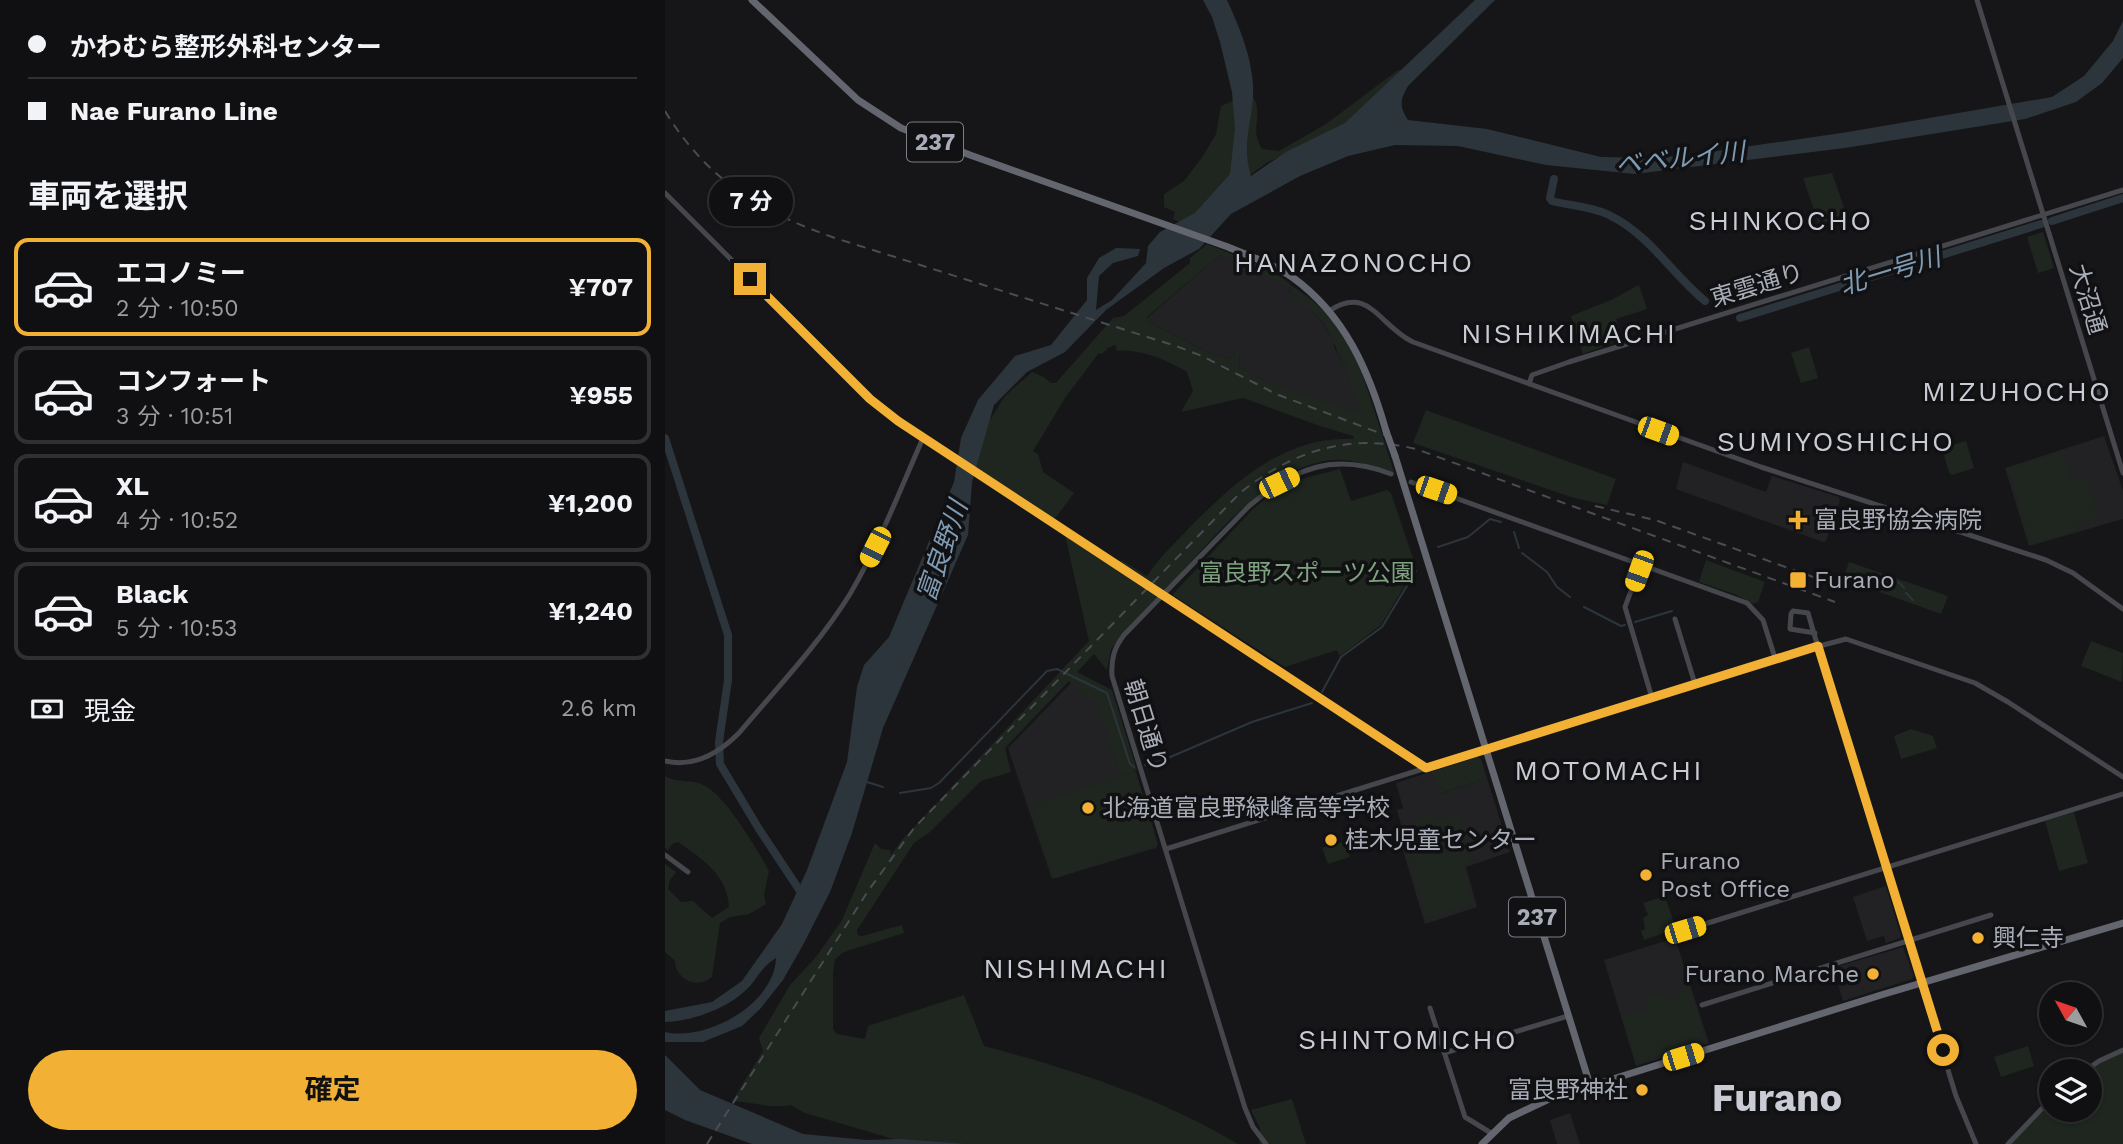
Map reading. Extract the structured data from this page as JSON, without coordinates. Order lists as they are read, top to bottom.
{
  "streets": {
    "highway": ["237"],
    "street": ["東雲通り", "大沼通", "朝日通り"]
  },
  "crossings": [
    ["東雲通り", "大沼通"]
  ],
  "districts": [
    "SHINKOCHO",
    "HANAZONOCHO",
    "NISHIKIMACHI",
    "MIZUHOCHO",
    "SUMIYOSHICHO",
    "MOTOMACHI",
    "NISHIMACHI",
    "SHINTOMICHO",
    "Furano"
  ],
  "water": ["ベベルイ川", "北一号川", "富良野川"],
  "parks": ["富良野スポーツ公園"],
  "places": {
    "health": ["富良野協会病院"],
    "transit": ["Furano"],
    "other": [
      "北海道富良野緑峰高等学校",
      "桂木児童センター",
      "Furano Post Office",
      "興仁寺",
      "Furano Marche",
      "富良野神社"
    ]
  },
  "north": "top left",
  "page": {
    "banner": ["かわむら整形外科センター", "Nae Furano Line"],
    "heading": "車両を選択",
    "bubble": "7 分",
    "list": [
      {
        "name": "エコノミー",
        "note": "2 分 · 10:50",
        "value": "¥707"
      },
      {
        "name": "コンフォート",
        "note": "3 分 · 10:51",
        "value": "¥955"
      },
      {
        "name": "XL",
        "note": "4 分 · 10:52",
        "value": "¥1,200"
      },
      {
        "name": "Black",
        "note": "5 分 · 10:53",
        "value": "¥1,240"
      }
    ],
    "pay": ["現金", "2.6 km"],
    "buttons": "確定"
  }
}
